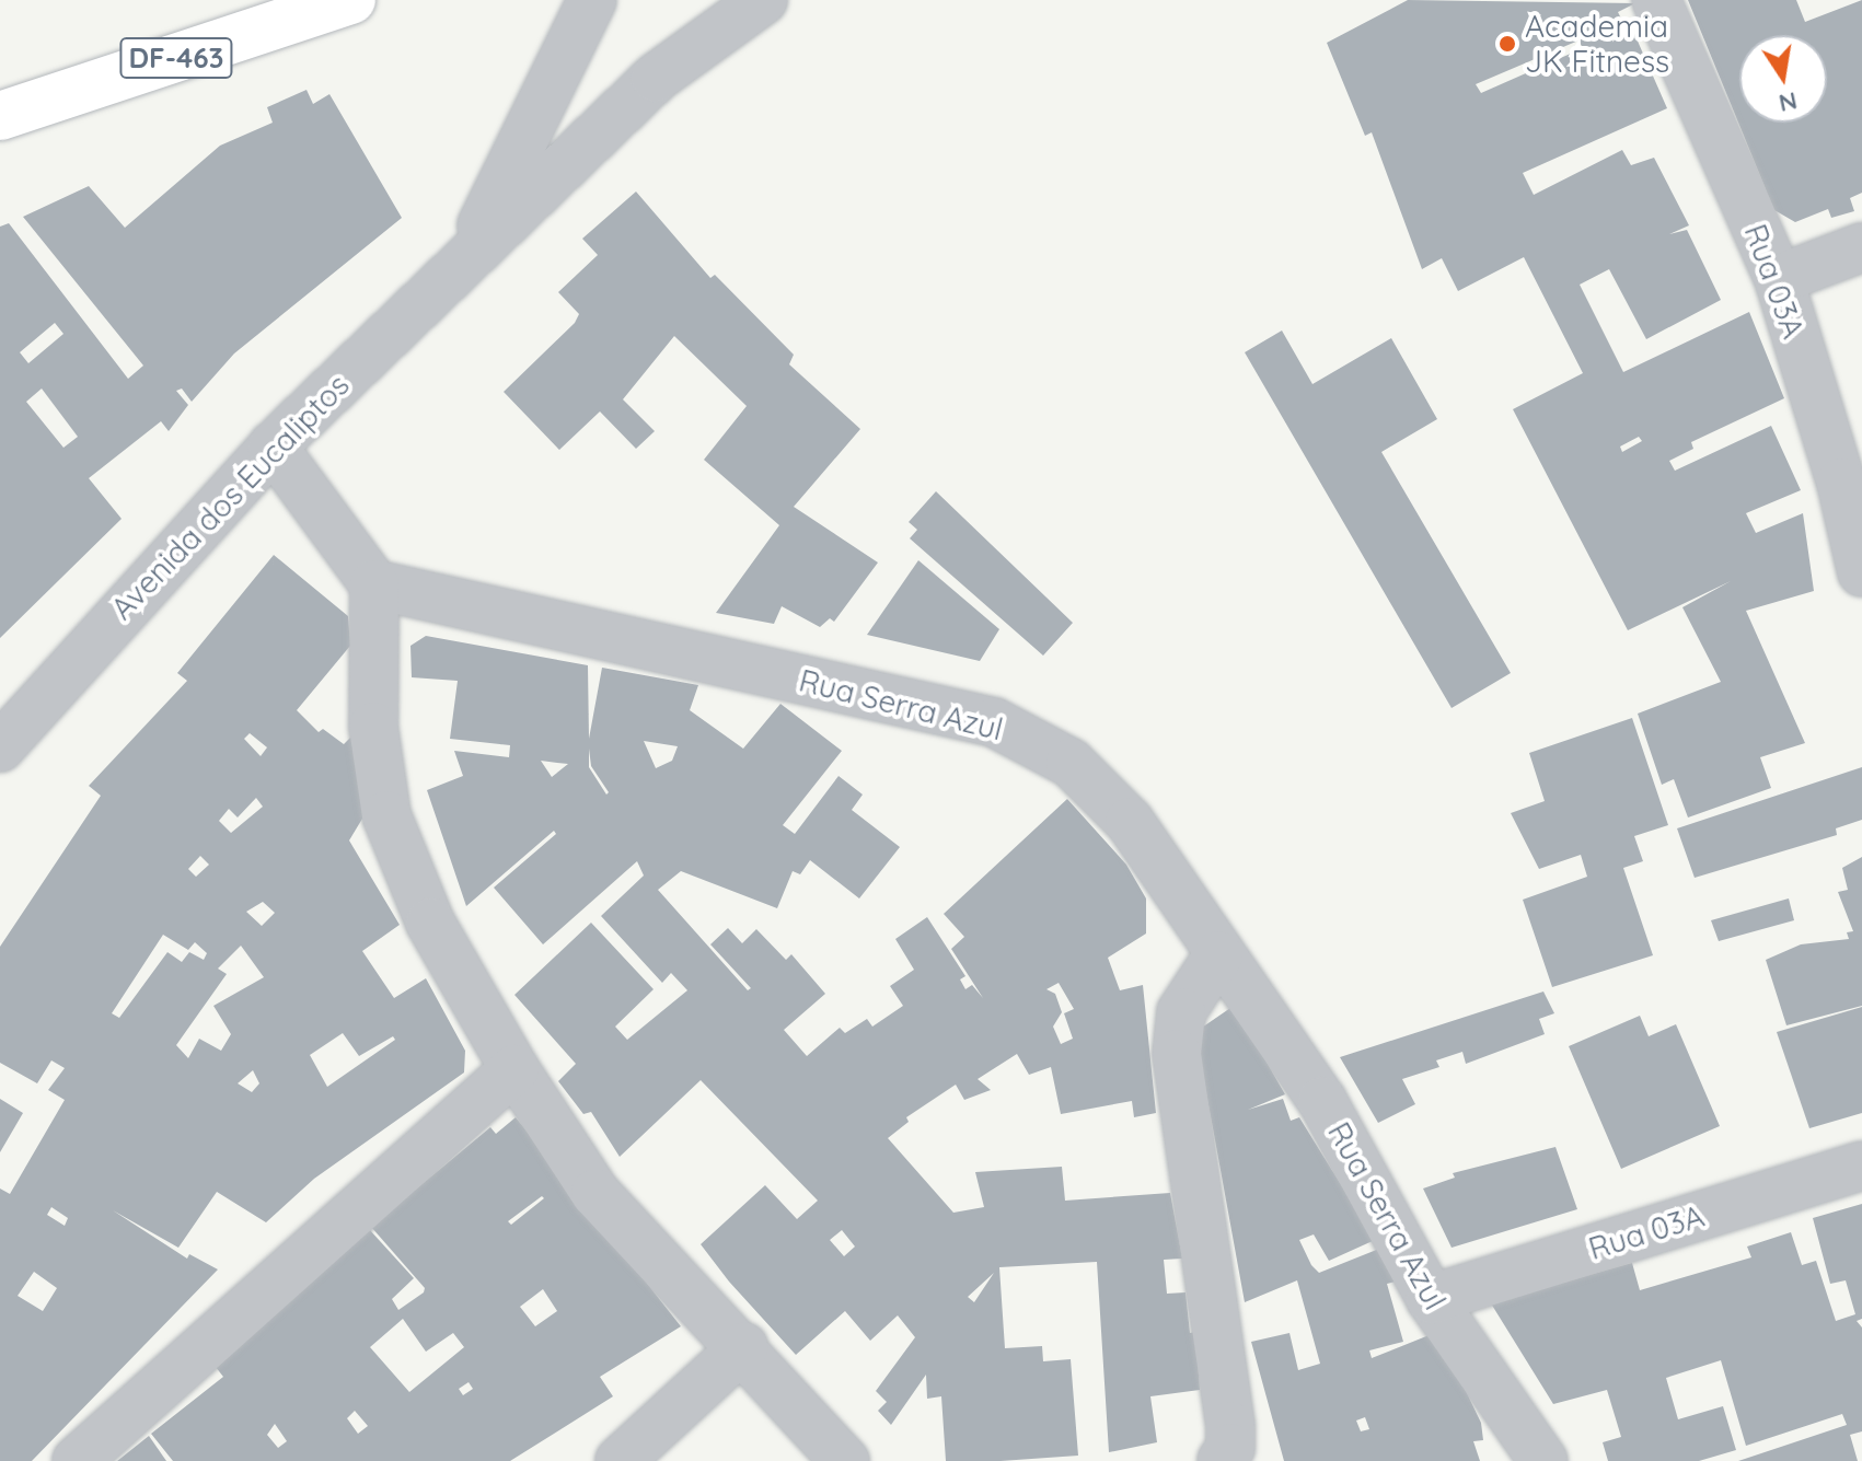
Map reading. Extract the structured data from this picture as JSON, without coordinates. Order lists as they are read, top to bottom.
{
  "streets": {
    "main road": ["DF-463"],
    "street": ["Rua 03A", "Avenida dos Eucaliptos", "Rua Serra Azul"]
  },
  "crossings": [
    ["Rua 03A", "Rua Serra Azul"]
  ],
  "places": ["Academia JK Fitness"],
  "north": "bottom"
}
